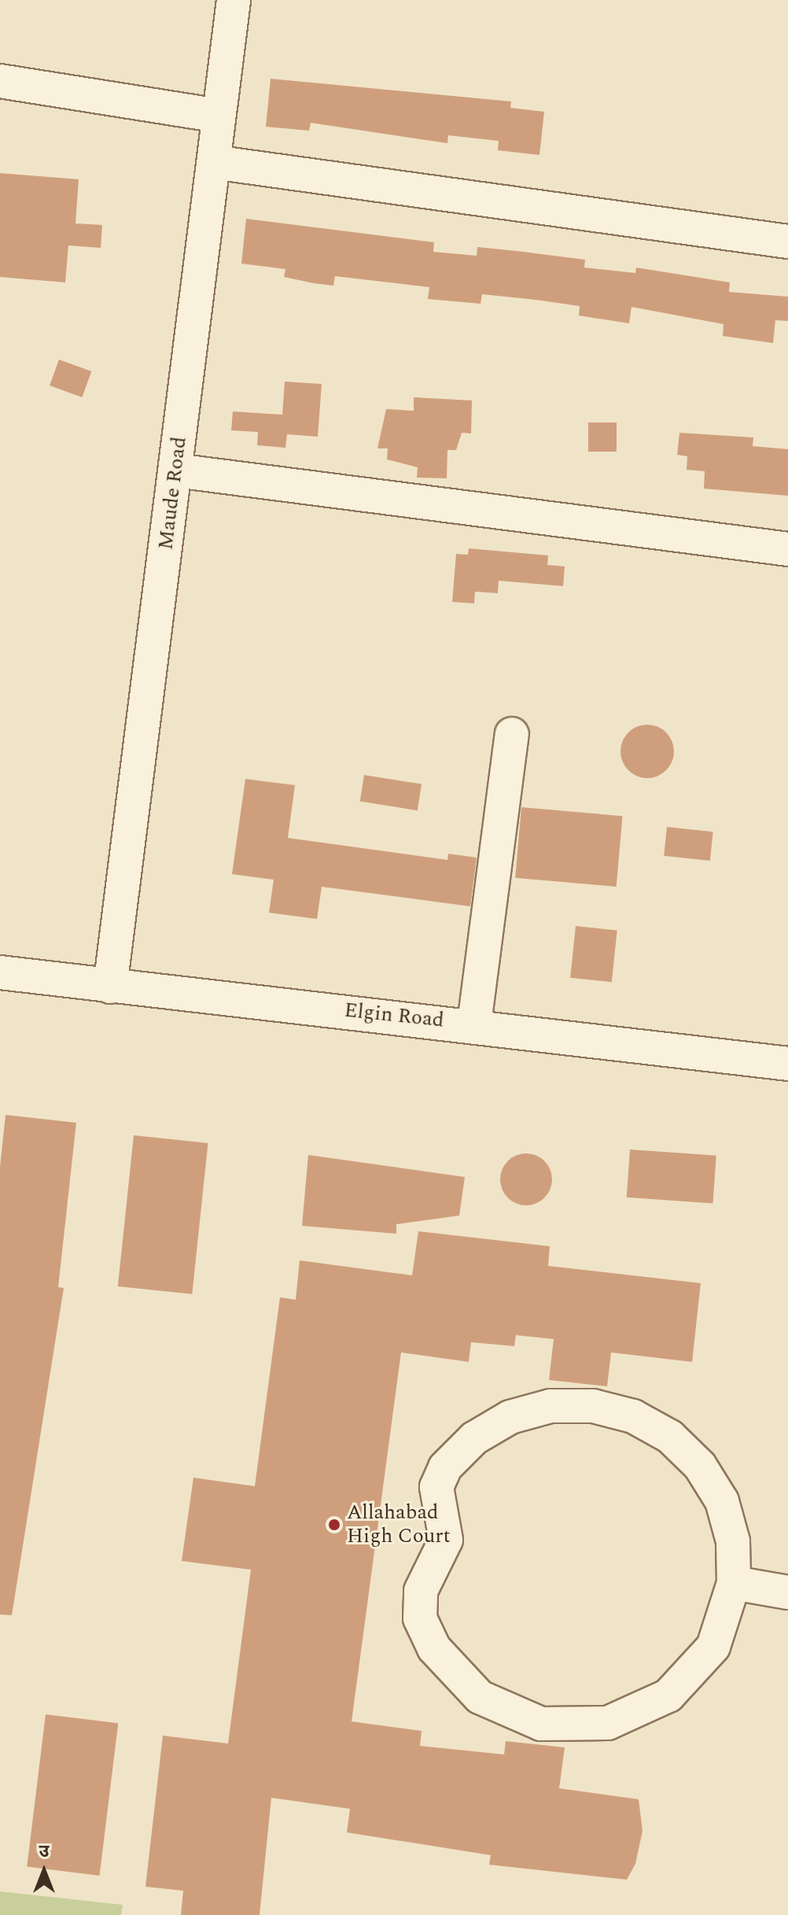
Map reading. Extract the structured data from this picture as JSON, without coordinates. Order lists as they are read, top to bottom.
{
  "streets": {
    "street": ["Maude Road", "Elgin Road"]
  },
  "crossings": [
    ["Maude Road", "Elgin Road"]
  ],
  "places": ["Allahabad High Court"],
  "north": "top"
}
